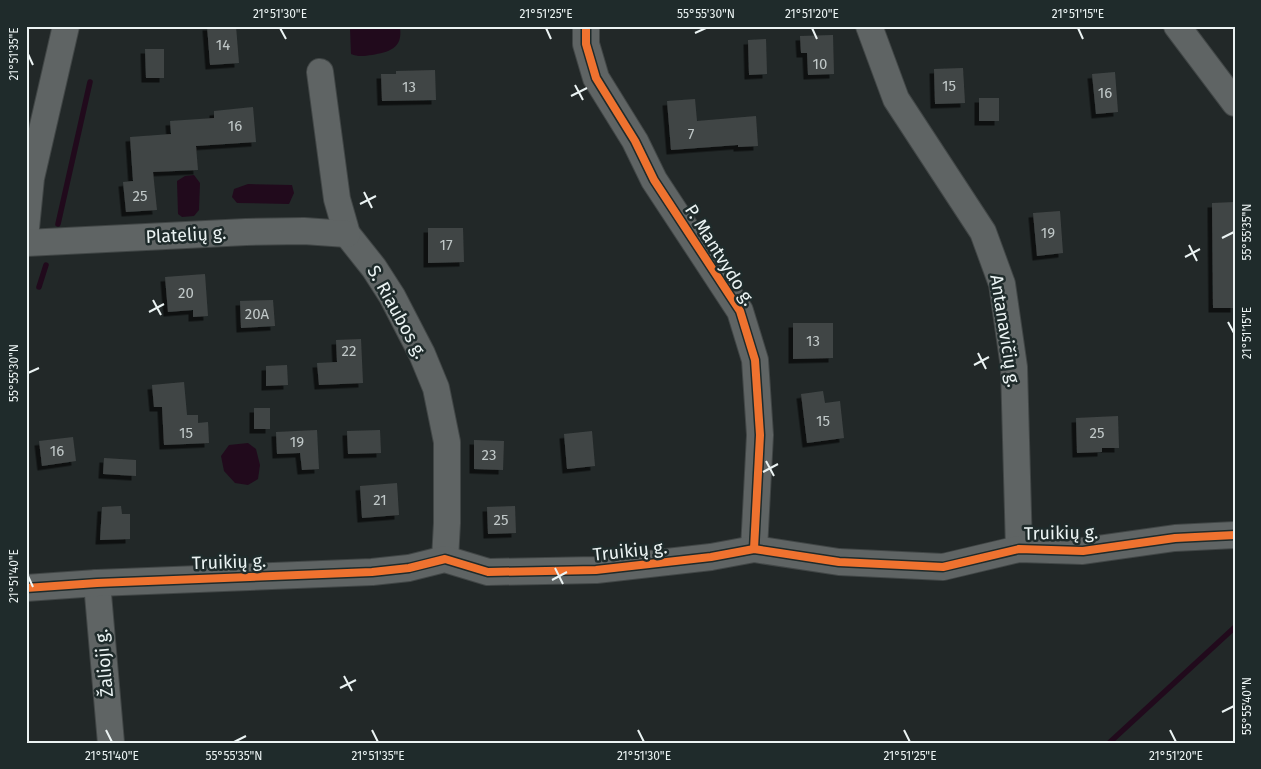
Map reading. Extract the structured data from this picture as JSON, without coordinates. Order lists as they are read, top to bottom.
{
  "streets": {
    "street": [
      "Platelių g.",
      "P. Mantvydo g.",
      "S. Riaubos g.",
      "Antanavičių g.",
      "Truikių g.",
      "Žalioji g."
    ]
  },
  "crossings": [
    ["Platelių g.", "S. Riaubos g."],
    ["P. Mantvydo g.", "Truikių g."],
    ["S. Riaubos g.", "Truikių g."],
    ["Antanavičių g.", "Truikių g."],
    ["Truikių g.", "Žalioji g."]
  ],
  "house_numbers": [
    "14",
    "10",
    "15",
    "13",
    "16",
    "16",
    "7",
    "25",
    "19",
    "17",
    "20",
    "20A",
    "13",
    "22",
    "15",
    "15",
    "25",
    "19",
    "16",
    "23",
    "21",
    "25"
  ],
  "coordinates": [
    "21°51'30\"E",
    "21°51'25\"E",
    "55°55'30\"N",
    "21°51'20\"E",
    "21°51'15\"E",
    "21°51'35\"E",
    "55°55'35\"N",
    "21°51'40\"E",
    "55°55'40\"N"
  ]
}
